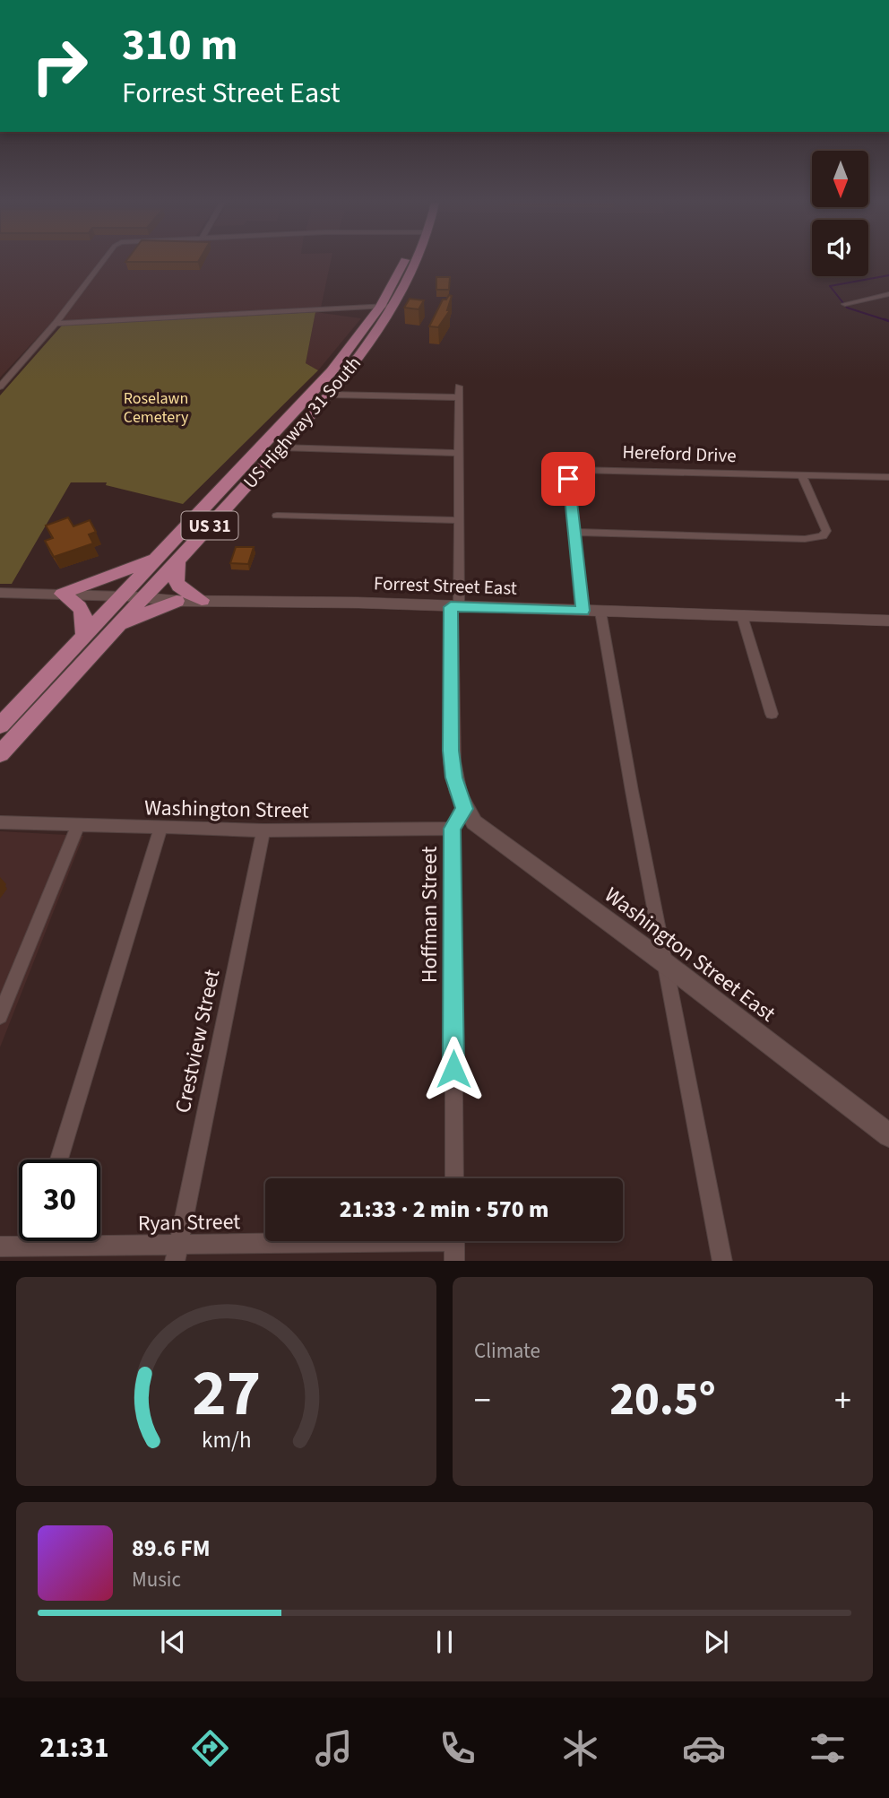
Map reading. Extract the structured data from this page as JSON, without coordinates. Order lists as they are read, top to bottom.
{
  "streets": {
    "main road": ["US Highway 31 South", "US 31", "Forrest Street East"],
    "street": [
      "Hereford Drive",
      "Washington Street",
      "Hoffman Street",
      "Washington Street East",
      "Crestview Street",
      "Ryan Street"
    ]
  },
  "crossings": [
    ["US Highway 31 South", "Forrest Street East"],
    ["Hereford Drive", "Forrest Street East"],
    ["Washington Street", "Hoffman Street"],
    ["Washington Street", "Crestview Street"],
    ["Hoffman Street", "Washington Street East"],
    ["Crestview Street", "Ryan Street"]
  ],
  "parks": ["Roselawn Cemetery"],
  "north": "bottom",
  "page": {
    "turn": ["310 m", "Forrest Street East"],
    "limit": "30",
    "trip": "21:33 · 2 min · 570 m",
    "tile": "Climate",
    "heat": ["−", "20.5°", "+"],
    "song": ["89.6 FM", "Music"],
    "tabs": "21:31",
    "gauge": ["27", "km/h"]
  }
}
